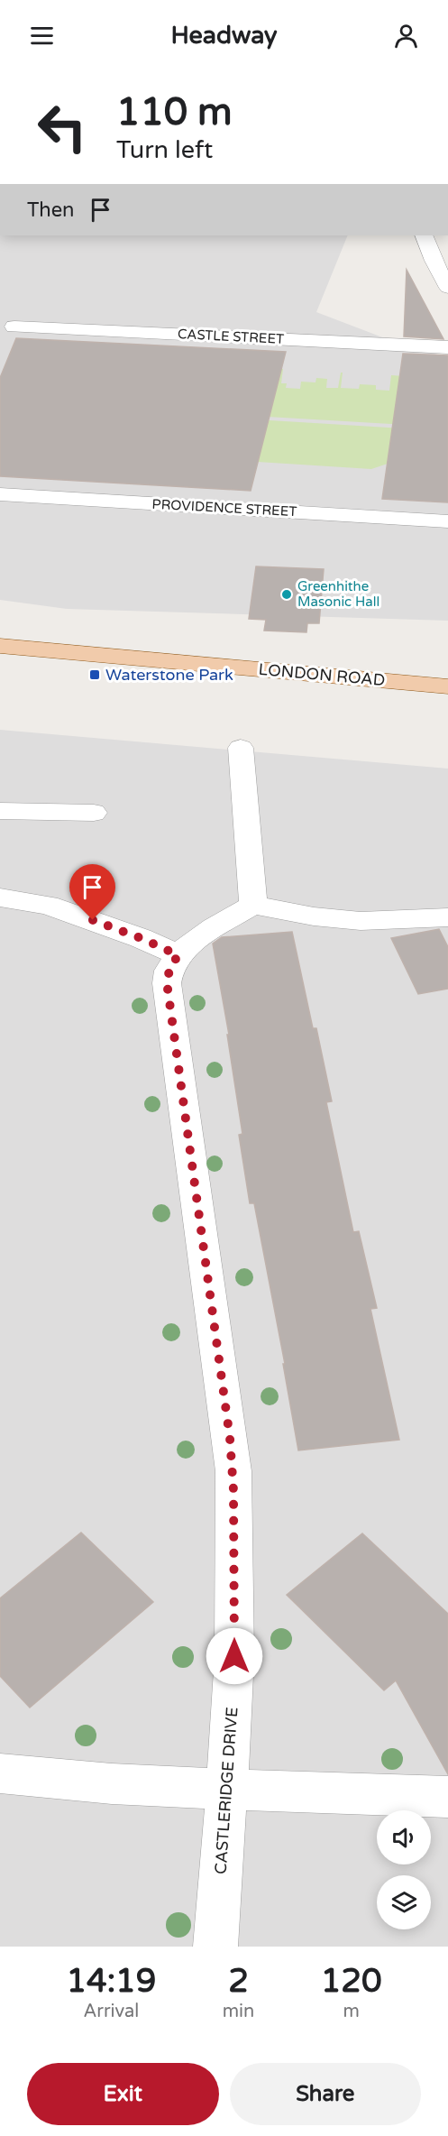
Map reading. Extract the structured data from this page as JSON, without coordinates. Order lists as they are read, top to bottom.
{
  "streets": {
    "main road": ["LONDON ROAD"],
    "street": ["CASTLE STREET", "PROVIDENCE STREET", "CASTLERIDGE DRIVE"]
  },
  "places": {
    "other": ["Greenhithe Masonic Hall"],
    "transit": ["Waterstone Park"]
  },
  "page": {
    "header": "Headway",
    "turn": ["110 m", "Turn left"],
    "then": "Then",
    "eta": [
      "14:19",
      "Arrival",
      "2",
      "min",
      "120",
      "m"
    ],
    "buttons": ["Exit", "Share"]
  }
}
